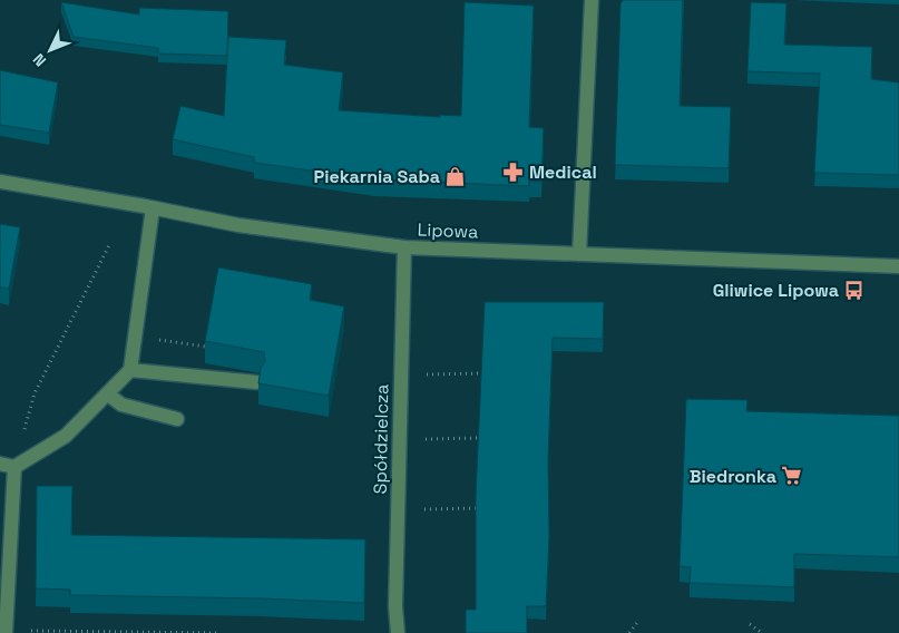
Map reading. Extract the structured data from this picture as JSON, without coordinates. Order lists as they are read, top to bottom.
{
  "streets": {
    "street": ["Lipowa", "Spółdzielcza"]
  },
  "crossings": [
    ["Lipowa", "Spółdzielcza"]
  ],
  "places": {
    "pharmacy": ["Medical"],
    "shop": ["Piekarnia Saba"],
    "bus stop": ["Gliwice Lipowa"],
    "supermarket": ["Biedronka"]
  },
  "north": "bottom left"
}
